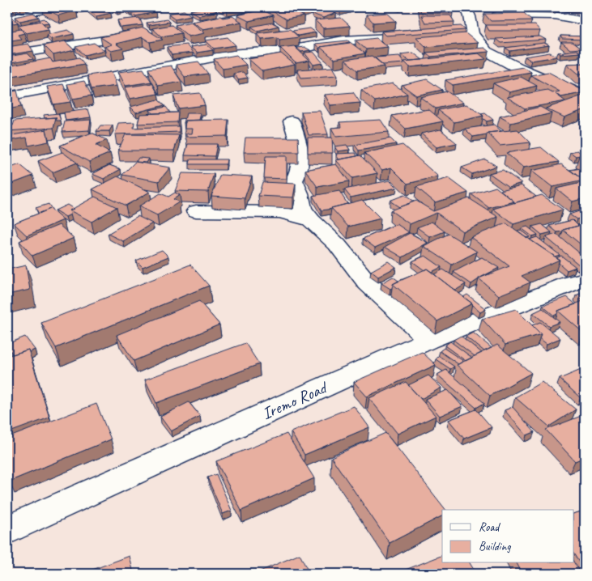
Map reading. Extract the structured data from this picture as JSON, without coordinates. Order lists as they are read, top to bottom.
{
  "streets": {
    "street": ["Iremo Road"]
  },
  "legend": ["Road", "Building"]
}
